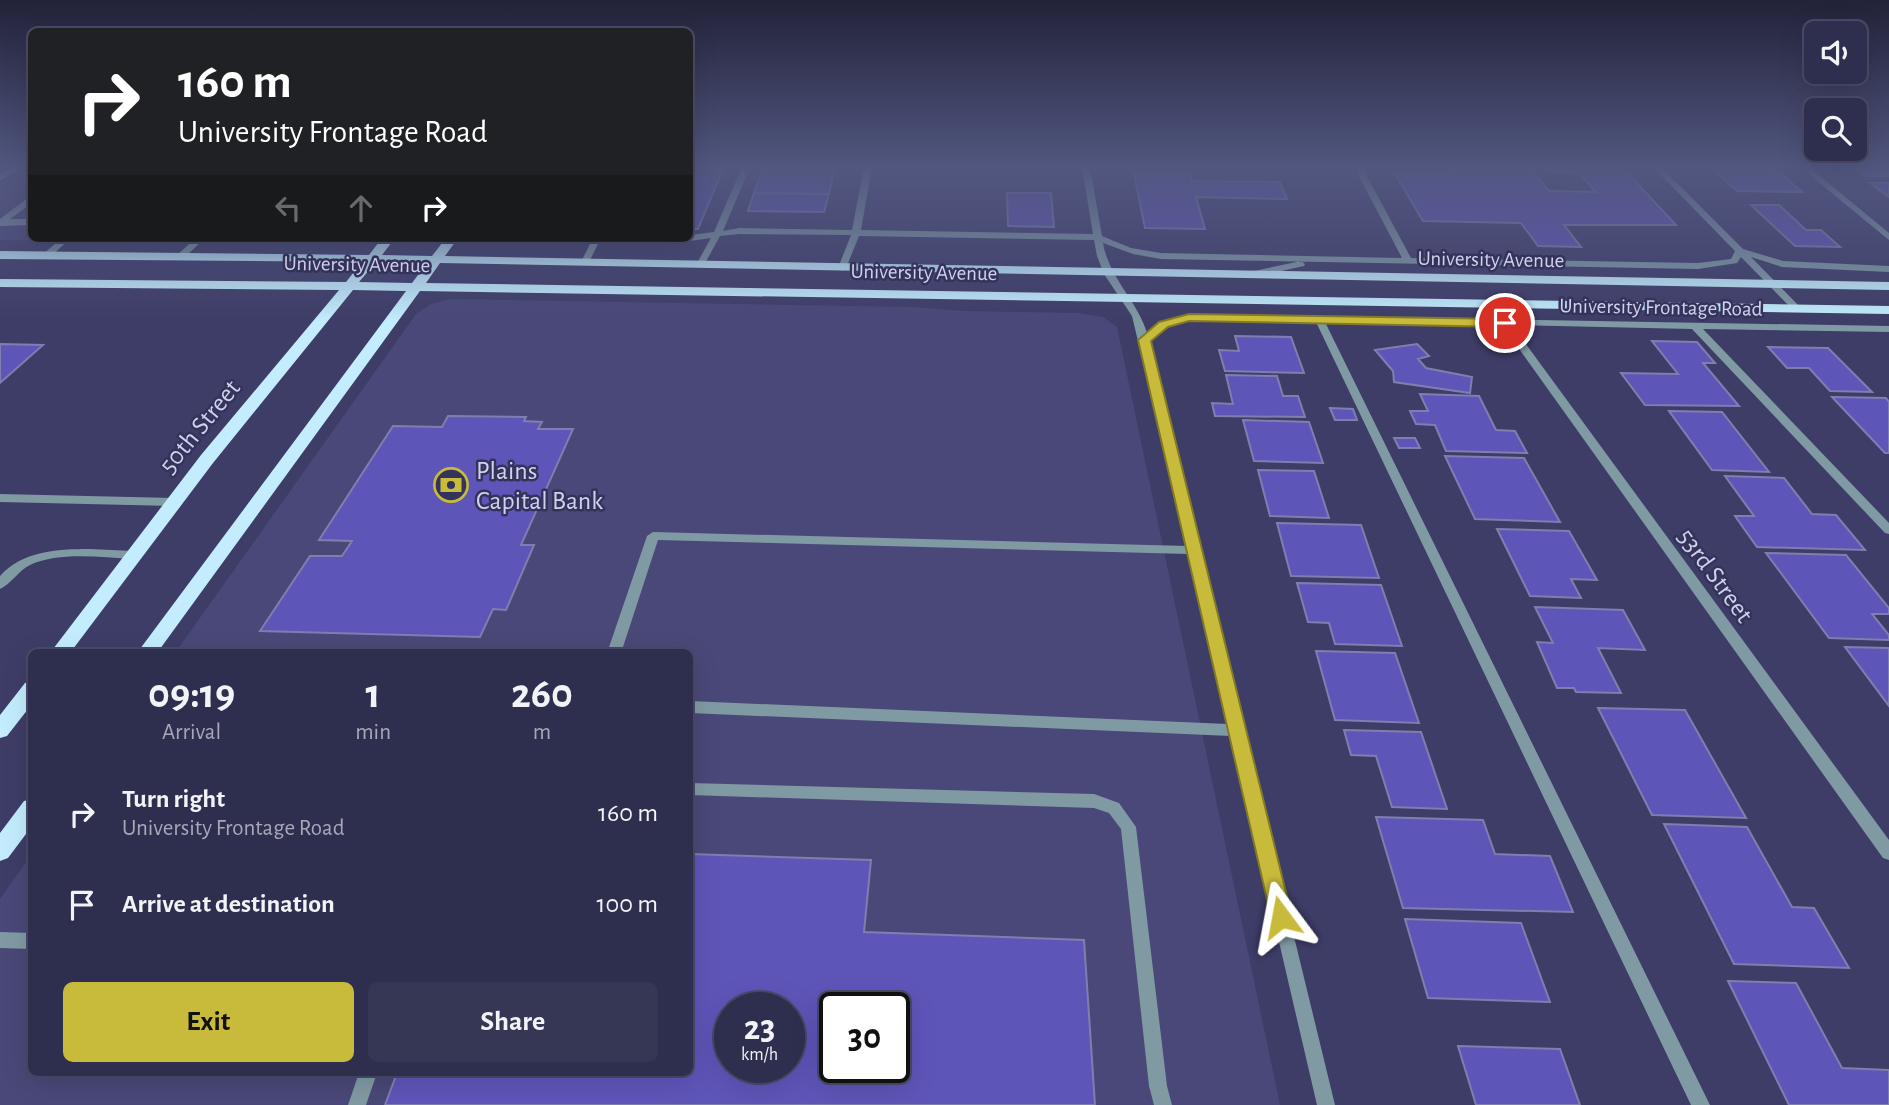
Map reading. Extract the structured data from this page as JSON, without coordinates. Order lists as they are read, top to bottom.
{
  "streets": {
    "main road": ["University Avenue", "50th Street"],
    "street": ["University Frontage Road", "53rd Street"]
  },
  "crossings": [
    ["University Avenue", "50th Street"],
    ["University Frontage Road", "53rd Street"]
  ],
  "places": {
    "bank": ["Plains Capital Bank"]
  },
  "page": {
    "turn": ["160 m", "University Frontage Road"],
    "eta": [
      "09:19",
      "Arrival",
      "1",
      "min",
      "260",
      "m"
    ],
    "list": [
      {
        "name": "Turn right",
        "note": "University Frontage Road",
        "value": "160 m"
      },
      {
        "name": "Arrive at destination",
        "value": "100 m"
      }
    ],
    "buttons": ["Exit", "Share"],
    "speed": "23 km/h",
    "limit": "30"
  }
}
